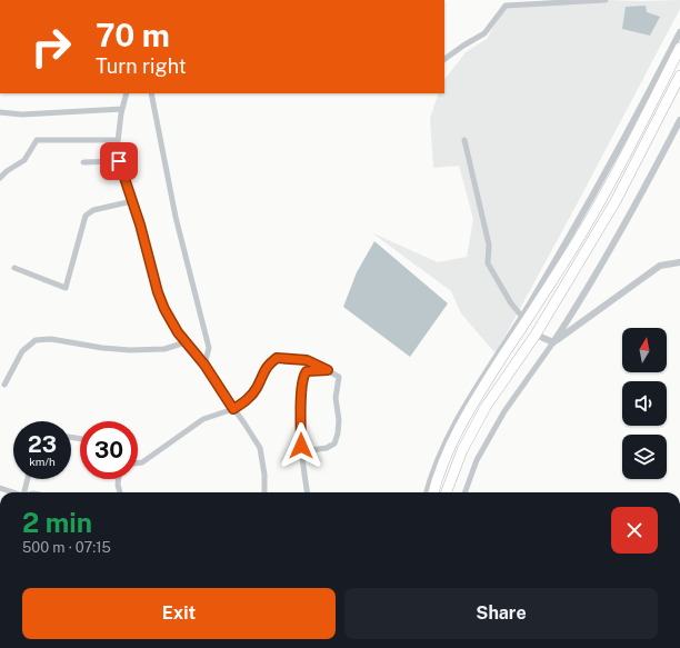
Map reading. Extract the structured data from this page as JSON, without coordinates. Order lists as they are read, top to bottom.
{
  "north": "top",
  "page": {
    "turn": ["70 m", "Turn right"],
    "speed": "23 km/h",
    "limit": "30",
    "heading": ["2 min", "500 m · 07:15"],
    "buttons": ["Exit", "Share"]
  }
}
